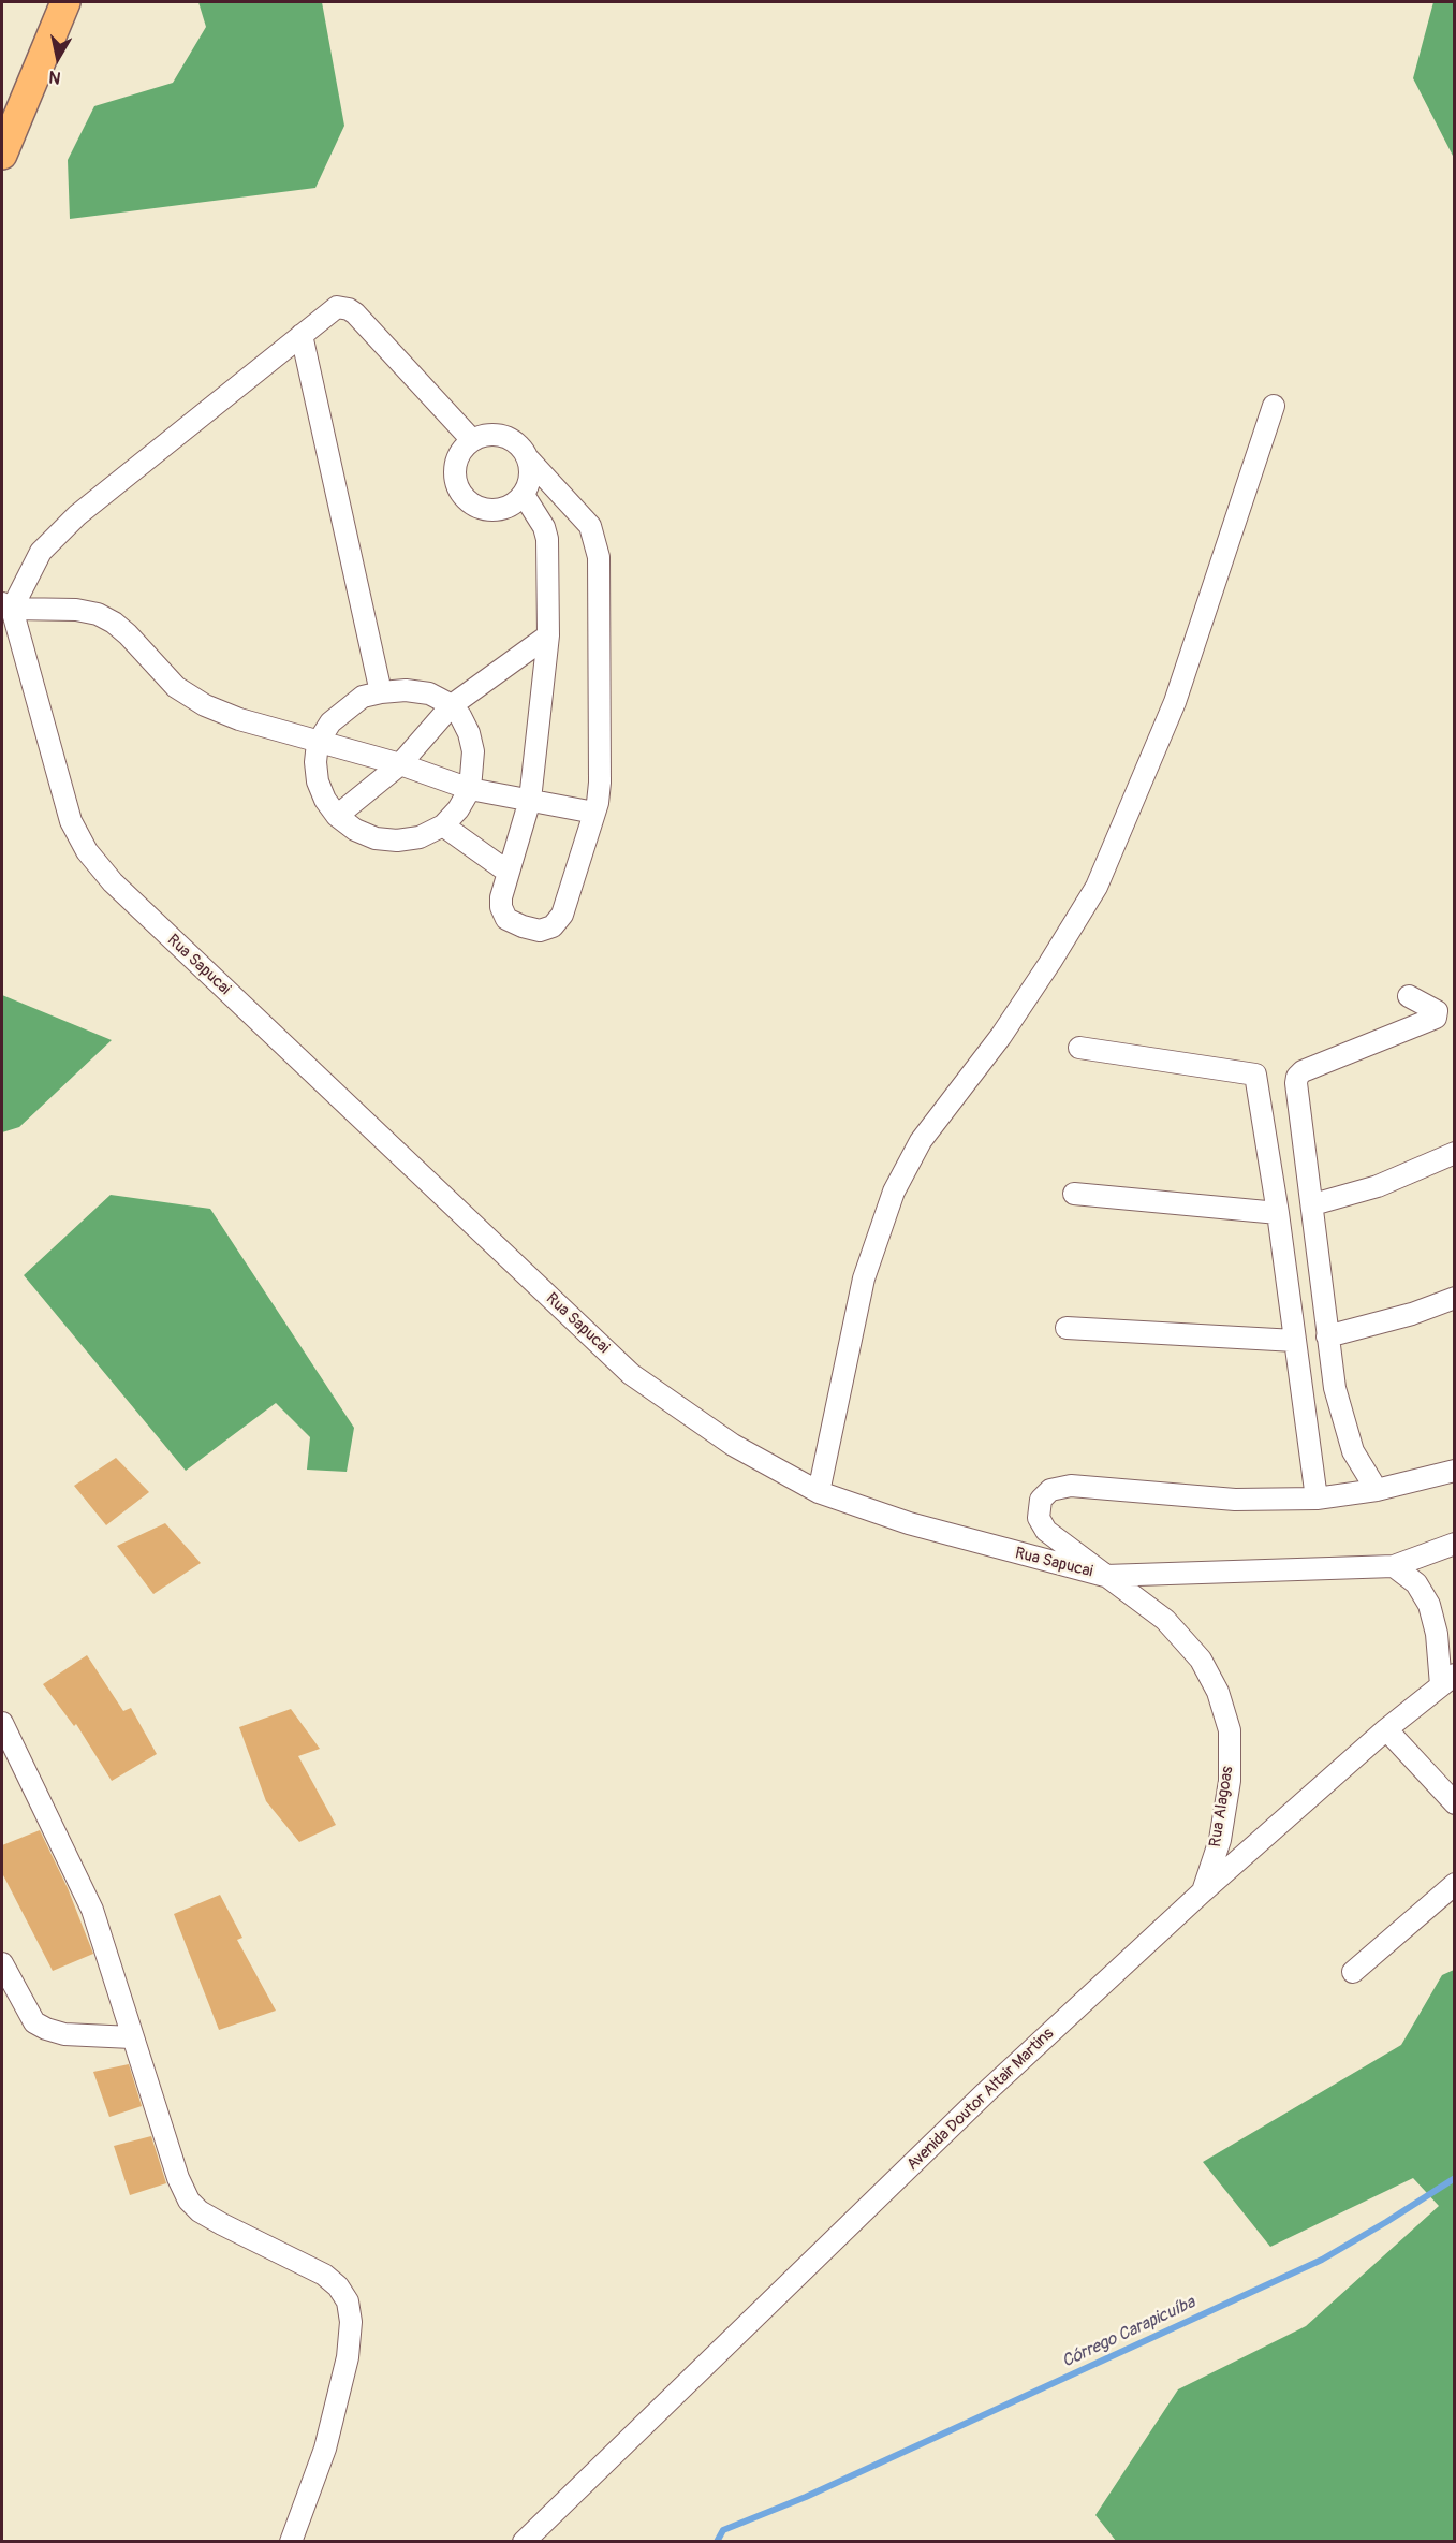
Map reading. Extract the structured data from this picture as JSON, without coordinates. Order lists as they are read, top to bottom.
{
  "streets": {
    "street": ["Rua Sapucai", "Rua Alagoas", "Avenida Doutor Altair Martins"]
  },
  "crossings": [
    ["Rua Sapucai", "Rua Alagoas"],
    ["Rua Alagoas", "Avenida Doutor Altair Martins"]
  ],
  "water": ["Córrego Carapicuíba"],
  "north": "bottom"
}
